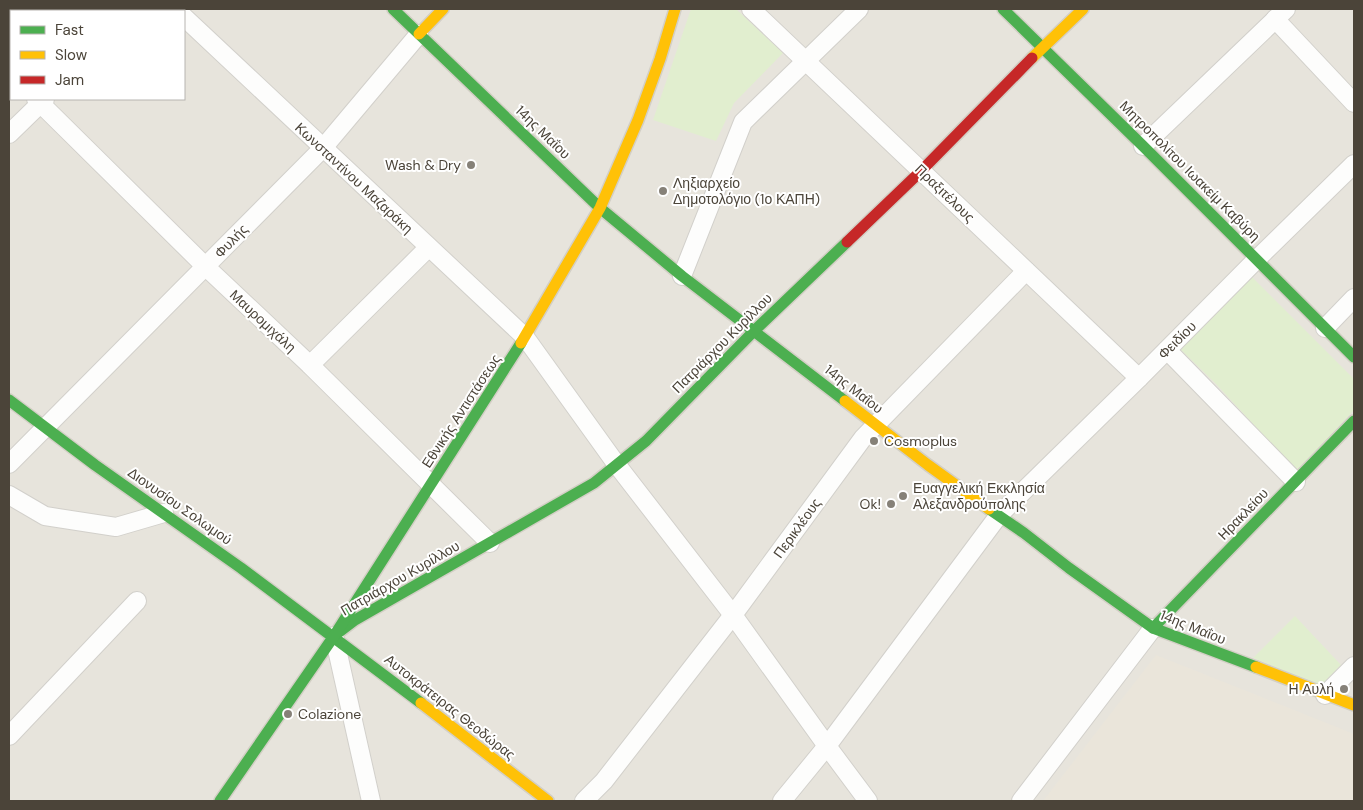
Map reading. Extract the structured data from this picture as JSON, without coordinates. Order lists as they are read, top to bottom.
{
  "streets": {
    "street": [
      "14ης Μαΐου",
      "Μητροπολίτου Ιωακείμ Καβύρη",
      "Κωνσταντίνου Μαζαράκη",
      "Πραξιτέλους",
      "Φυλής",
      "Μαυρομιχάλη",
      "Φειδίου",
      "Πατριάρχου Κυρίλλου",
      "Εθνικής Αντιστάσεως",
      "Διονυσίου Σολωμού",
      "Ηρακλείου",
      "Περικλέους",
      "Αυτοκράτειρας Θεοδώρας"
    ]
  },
  "crossings": [
    ["14ης Μαΐου", "Φυλής"],
    ["14ης Μαΐου", "Φειδίου"],
    ["14ης Μαΐου", "Πατριάρχου Κυρίλλου"],
    ["14ης Μαΐου", "Εθνικής Αντιστάσεως"],
    ["14ης Μαΐου", "Ηρακλείου"],
    ["14ης Μαΐου", "Περικλέους"],
    ["Μητροπολίτου Ιωακείμ Καβύρη", "Φειδίου"],
    ["Μητροπολίτου Ιωακείμ Καβύρη", "Πατριάρχου Κυρίλλου"],
    ["Κωνσταντίνου Μαζαράκη", "Φυλής"],
    ["Κωνσταντίνου Μαζαράκη", "Φειδίου"],
    ["Κωνσταντίνου Μαζαράκη", "Πατριάρχου Κυρίλλου"],
    ["Κωνσταντίνου Μαζαράκη", "Εθνικής Αντιστάσεως"],
    ["Κωνσταντίνου Μαζαράκη", "Περικλέους"],
    ["Πραξιτέλους", "Φειδίου"],
    ["Πραξιτέλους", "Πατριάρχου Κυρίλλου"],
    ["Πραξιτέλους", "Περικλέους"],
    ["Φυλής", "Μαυρομιχάλη"],
    ["Φυλής", "Διονυσίου Σολωμού"],
    ["Μαυρομιχάλη", "Πατριάρχου Κυρίλλου"],
    ["Μαυρομιχάλη", "Εθνικής Αντιστάσεως"],
    ["Πατριάρχου Κυρίλλου", "Εθνικής Αντιστάσεως"],
    ["Πατριάρχου Κυρίλλου", "Διονυσίου Σολωμού"],
    ["Πατριάρχου Κυρίλλου", "Αυτοκράτειρας Θεοδώρας"],
    ["Εθνικής Αντιστάσεως", "Διονυσίου Σολωμού"],
    ["Εθνικής Αντιστάσεως", "Αυτοκράτειρας Θεοδώρας"],
    ["Διονυσίου Σολωμού", "Αυτοκράτειρας Θεοδώρας"]
  ],
  "places": [
    "Wash & Dry",
    "Ληξιαρχείο Δημοτολόγιο (1ο ΚΑΠΗ)",
    "Cosmoplus",
    "Ευαγγελική Εκκλησία Αλεξανδρούπολης",
    "Ok!",
    "Η Αυλή",
    "Colazione"
  ],
  "legend": ["Fast", "Slow", "Jam"]
}
